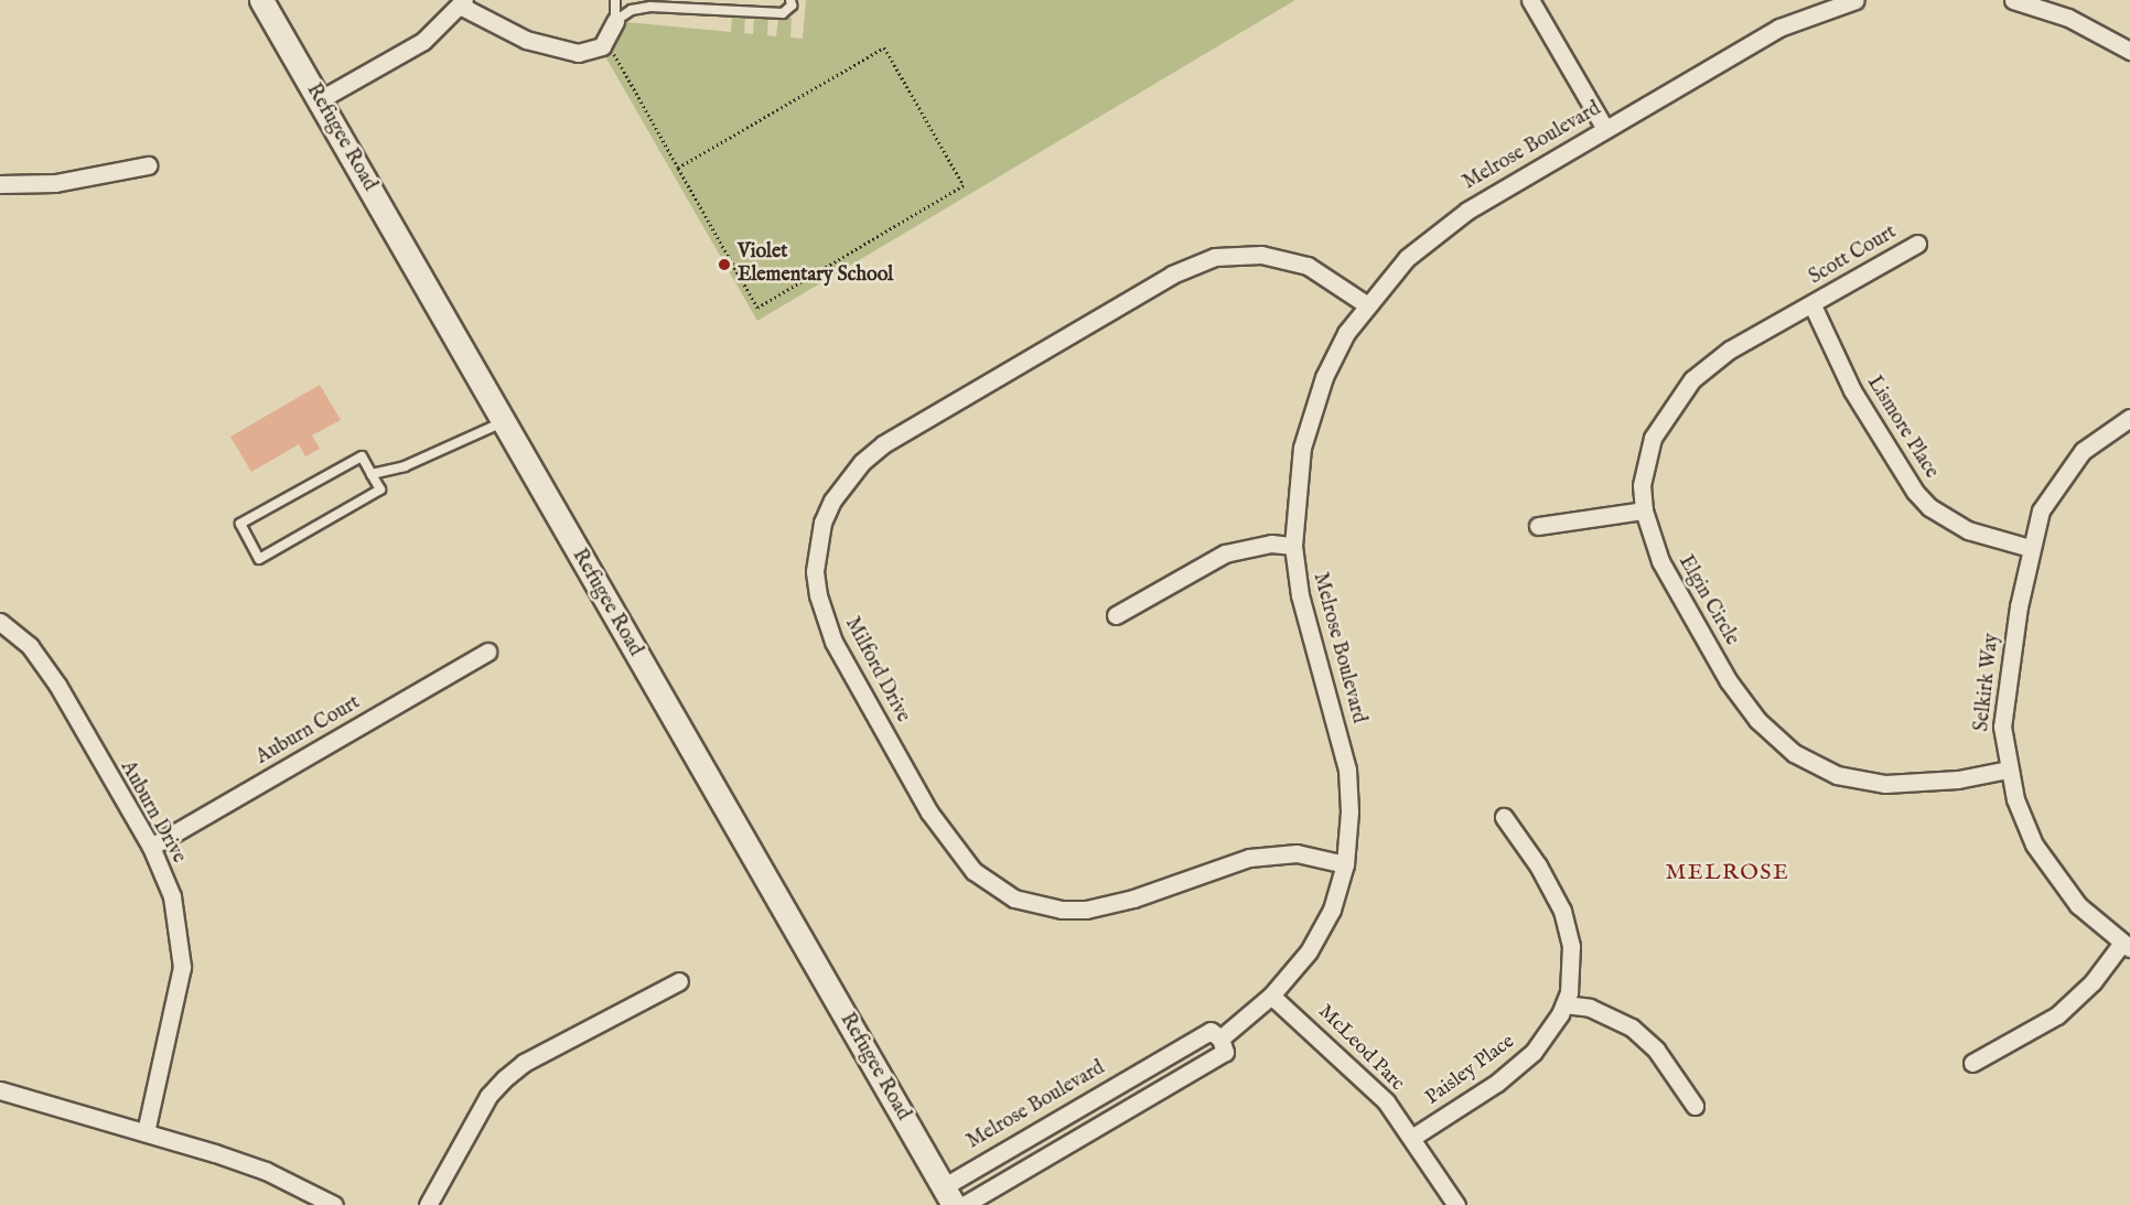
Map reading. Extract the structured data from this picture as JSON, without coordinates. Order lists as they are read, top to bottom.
{
  "streets": {
    "main road": ["Refugee Road"],
    "street": [
      "Melrose Boulevard",
      "Scott Court",
      "Lismore Place",
      "Elgin Circle",
      "Milford Drive",
      "Selkirk Way",
      "Auburn Court",
      "Auburn Drive",
      "McLeod Parc",
      "Paisley Place"
    ]
  },
  "crossings": [
    ["Refugee Road", "Melrose Boulevard"],
    ["Melrose Boulevard", "Milford Drive"],
    ["Melrose Boulevard", "McLeod Parc"],
    ["Scott Court", "Lismore Place"],
    ["Scott Court", "Elgin Circle"],
    ["Lismore Place", "Elgin Circle"],
    ["Lismore Place", "Selkirk Way"],
    ["Elgin Circle", "Selkirk Way"],
    ["Auburn Court", "Auburn Drive"],
    ["McLeod Parc", "Paisley Place"]
  ],
  "districts": ["MELROSE"],
  "places": ["Violet Elementary School"]
}
